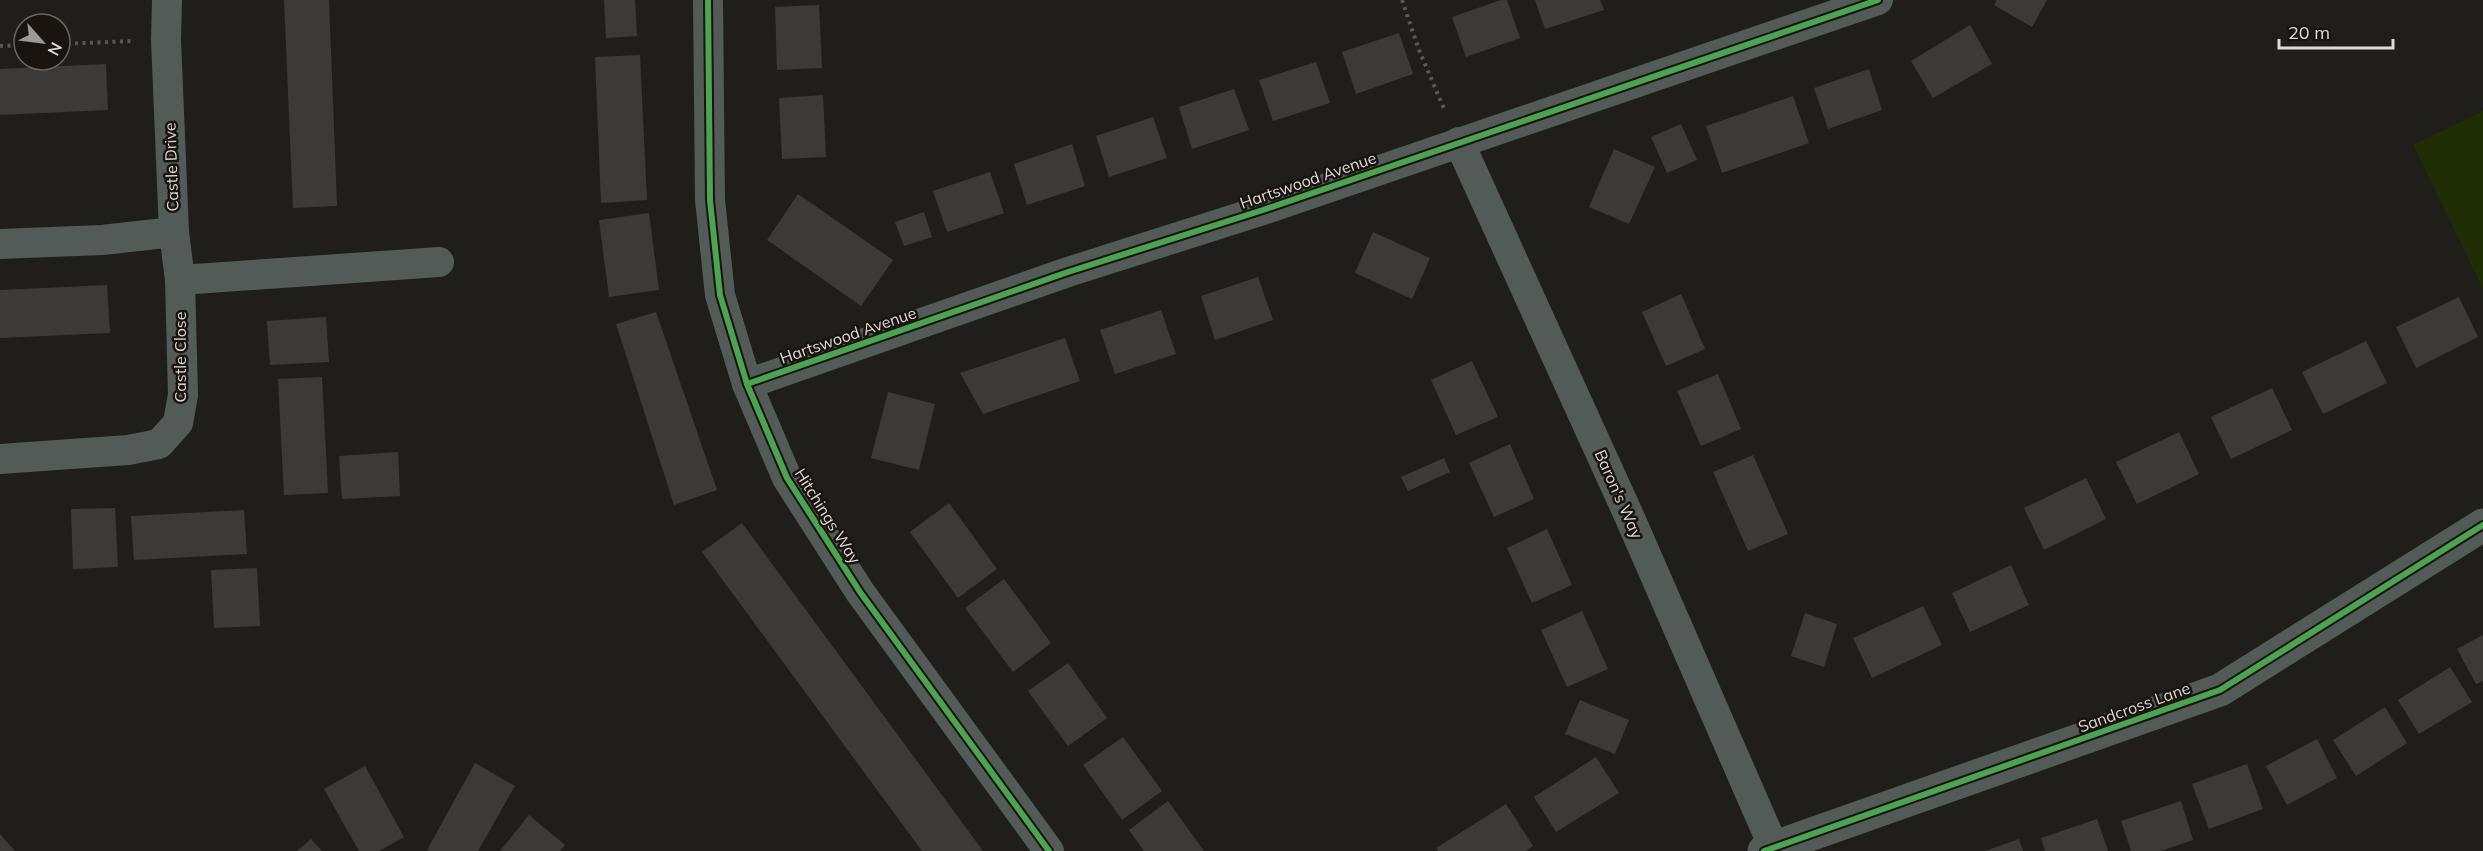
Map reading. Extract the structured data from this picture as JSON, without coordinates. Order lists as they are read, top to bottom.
{
  "streets": {
    "street": [
      "Castle Drive",
      "Hartswood Avenue",
      "Castle Close",
      "Baron's Way",
      "Hitchings Way",
      "Sandcross Lane"
    ]
  },
  "crossings": [
    ["Castle Drive", "Castle Close"],
    ["Hartswood Avenue", "Baron's Way"],
    ["Hartswood Avenue", "Hitchings Way"],
    ["Baron's Way", "Sandcross Lane"]
  ],
  "scale_bar": "20 m",
  "north": "bottom right"
}
